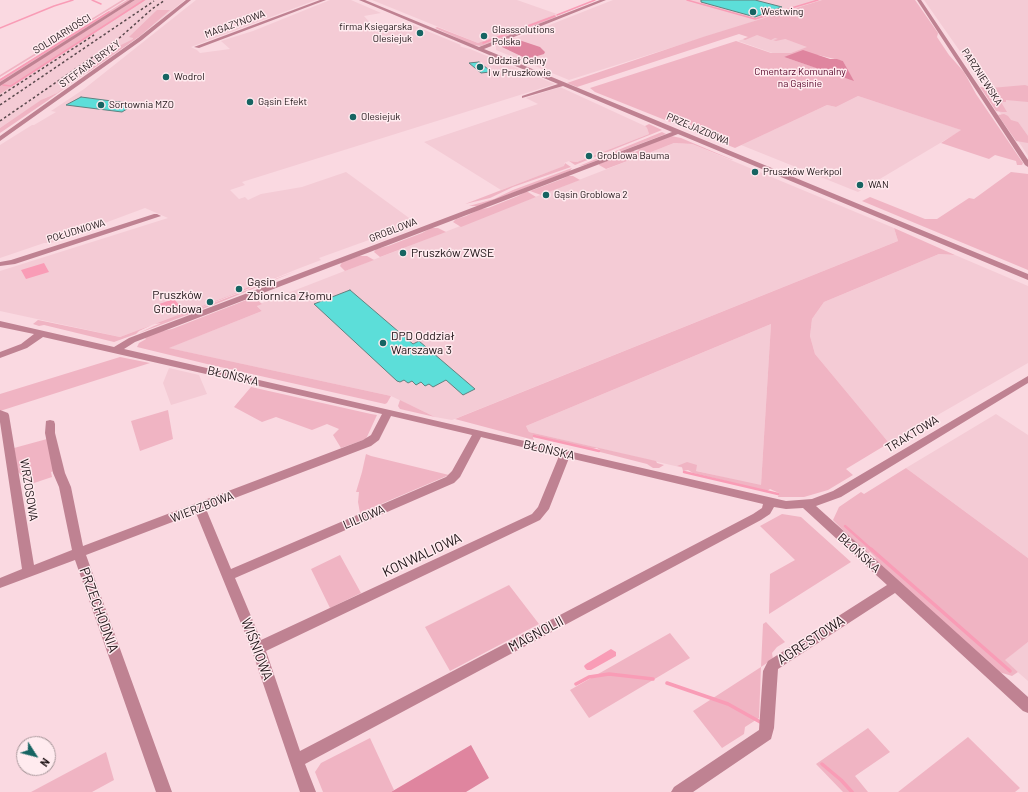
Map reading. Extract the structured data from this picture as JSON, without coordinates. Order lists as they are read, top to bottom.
{
  "streets": {
    "street": [
      "MAGAZYNOWA",
      "SOLIDARNOŚCI",
      "STEFANA BRYŁY",
      "PARZNIEWSKA",
      "PRZEJAZDOWA",
      "GROBLOWA",
      "POŁUDNIOWA",
      "BŁOŃSKA",
      "TRAKTOWA",
      "WRZOSOWA",
      "WIERZBOWA",
      "LILIOWA",
      "KONWALIOWA",
      "PRZECHODNIA",
      "MAGNOLII",
      "AGRESTOWA",
      "WIŚNIOWA"
    ]
  },
  "crossings": [
    ["PRZEJAZDOWA", "GROBLOWA"],
    ["GROBLOWA", "BŁOŃSKA"],
    ["BŁOŃSKA", "TRAKTOWA"],
    ["BŁOŃSKA", "WIERZBOWA"],
    ["BŁOŃSKA", "LILIOWA"],
    ["BŁOŃSKA", "KONWALIOWA"],
    ["BŁOŃSKA", "MAGNOLII"],
    ["BŁOŃSKA", "AGRESTOWA"],
    ["WRZOSOWA", "WIERZBOWA"],
    ["WIERZBOWA", "PRZECHODNIA"],
    ["WIERZBOWA", "WIŚNIOWA"],
    ["LILIOWA", "WIŚNIOWA"],
    ["KONWALIOWA", "WIŚNIOWA"],
    ["MAGNOLII", "WIŚNIOWA"]
  ],
  "parks": ["Cmentarz Komunalny na Gąsinie"],
  "places": [
    "Westwing",
    "firma Księgarska Olesiejuk",
    "Glasssolutions Polska",
    "Oddział Celny I w Pruszkowie",
    "Wodrol",
    "Gąsin Efekt",
    "Sortownia MZO",
    "Olesiejuk",
    "Groblowa Bauma",
    "Pruszków Werkpol",
    "WAN",
    "Gąsin Groblowa 2",
    "Pruszków ZWSE",
    "Gąsin Zbiornica Złomu",
    "Pruszków Groblowa",
    "DPD Oddział Warszawa 3"
  ],
  "north": "bottom right"
}
